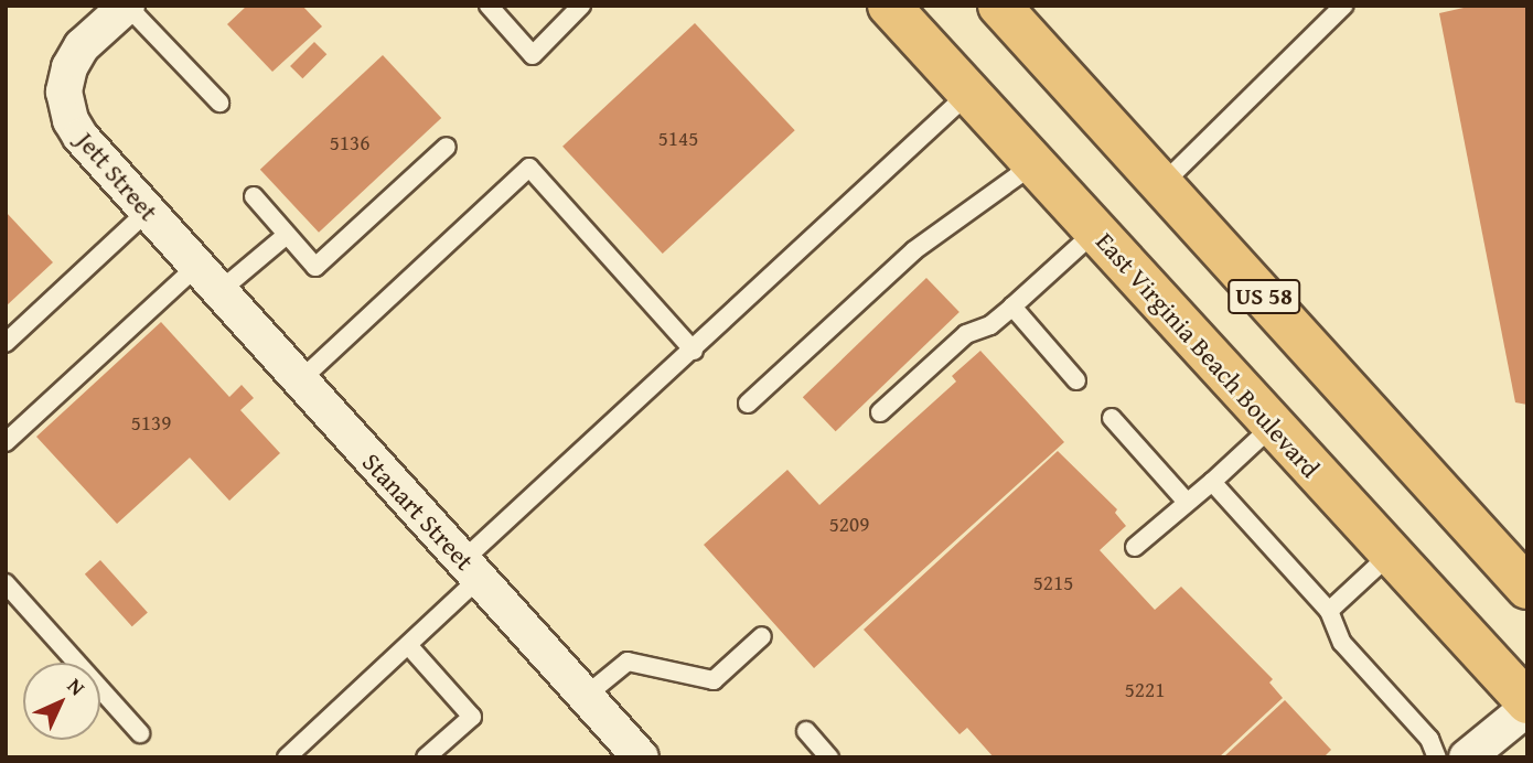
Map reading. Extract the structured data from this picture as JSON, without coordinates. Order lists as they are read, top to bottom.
{
  "streets": {
    "main road": ["US 58", "East Virginia Beach Boulevard"],
    "street": ["Jett Street", "Stanart Street"]
  },
  "crossings": [
    ["Jett Street", "Stanart Street"]
  ],
  "house_numbers": [
    "5145",
    "5136",
    "5139",
    "5209",
    "5215",
    "5221"
  ],
  "north": "top right"
}
